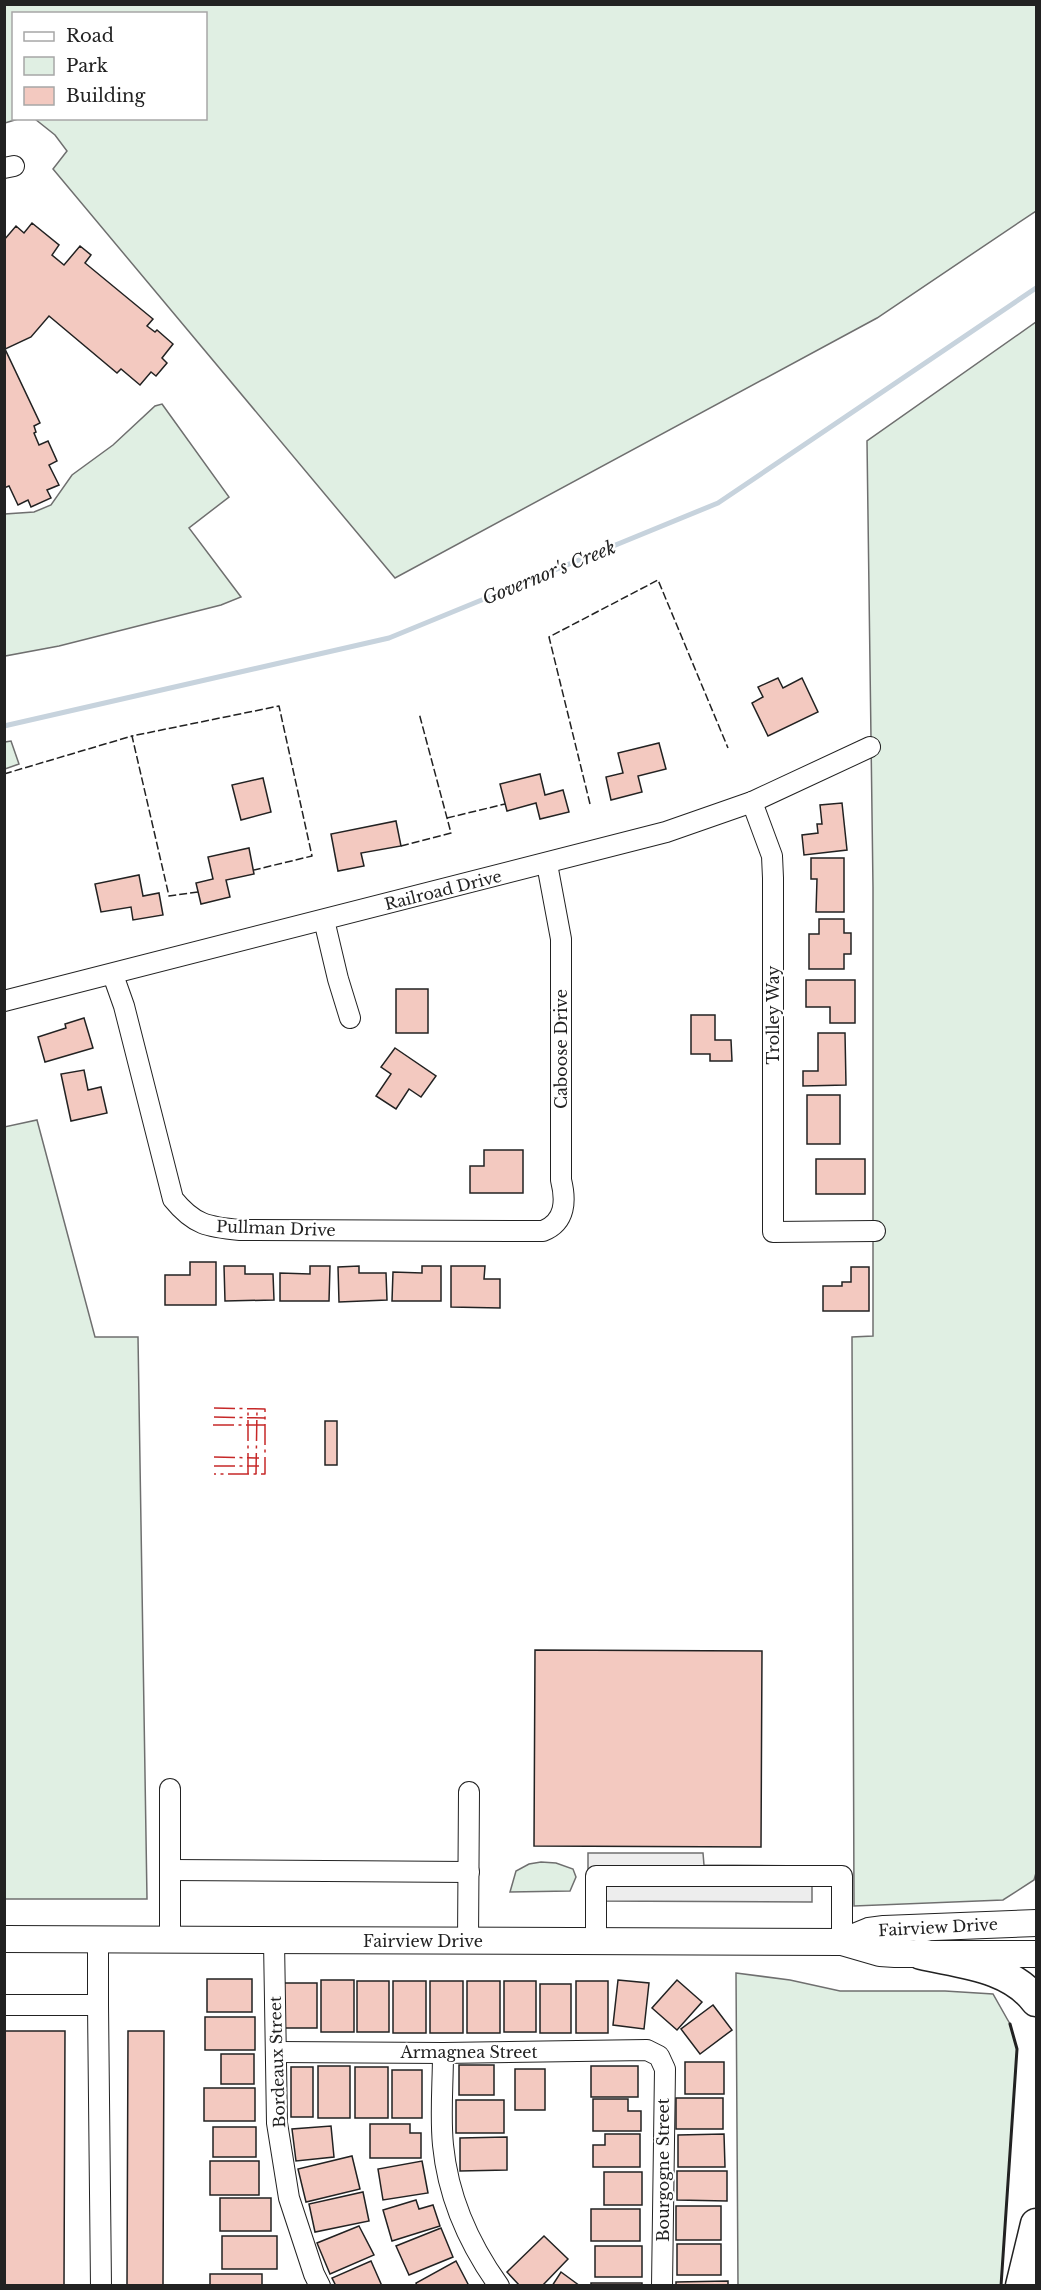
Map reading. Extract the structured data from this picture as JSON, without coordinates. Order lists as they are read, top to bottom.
{
  "streets": {
    "main road": ["Fairview Drive"],
    "street": [
      "Railroad Drive",
      "Trolley Way",
      "Caboose Drive",
      "Pullman Drive",
      "Armagnea Street",
      "Bordeaux Street",
      "Bourgogne Street"
    ]
  },
  "crossings": [
    ["Railroad Drive", "Trolley Way"],
    ["Railroad Drive", "Caboose Drive"],
    ["Railroad Drive", "Pullman Drive"],
    ["Caboose Drive", "Pullman Drive"],
    ["Fairview Drive", "Bordeaux Street"],
    ["Armagnea Street", "Bordeaux Street"],
    ["Armagnea Street", "Bourgogne Street"]
  ],
  "water": ["Governor's Creek"],
  "legend": ["Road", "Park", "Building"]
}
